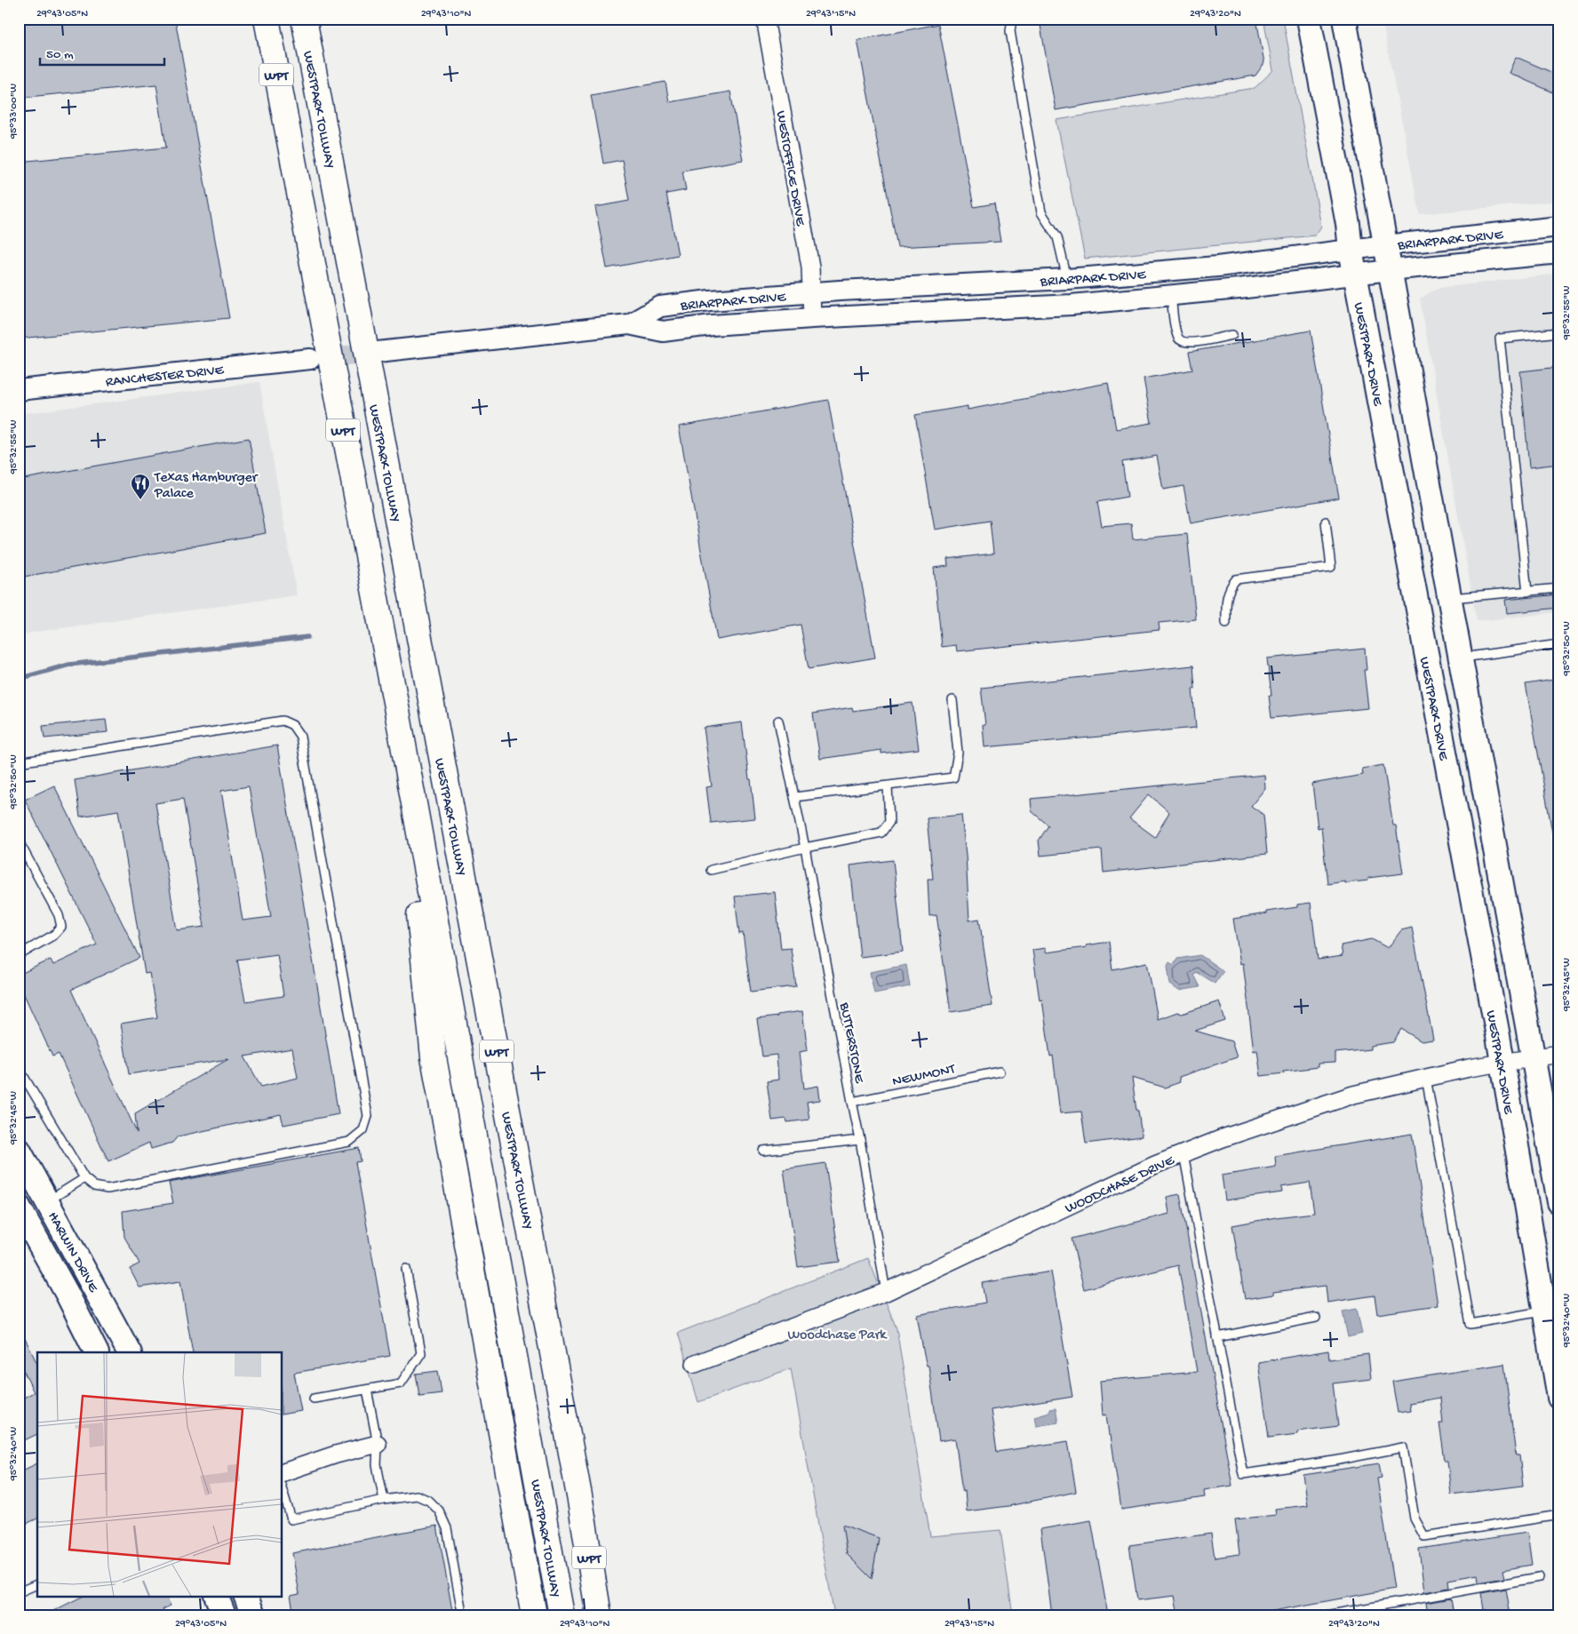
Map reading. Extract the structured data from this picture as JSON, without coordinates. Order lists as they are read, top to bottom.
{
  "streets": {
    "highway": ["WPT", "WESTPARK TOLLWAY"],
    "main road": ["WESTPARK DRIVE", "HARWIN DRIVE"],
    "street": [
      "WESTOFFICE DRIVE",
      "BRIARPARK DRIVE",
      "RANCHESTER DRIVE",
      "WOODCHASE DRIVE"
    ],
    "lane": ["BUTTERSTONE", "NEWMONT"]
  },
  "crossings": [
    ["WESTOFFICE DRIVE", "BRIARPARK DRIVE"],
    ["BRIARPARK DRIVE", "WESTPARK DRIVE"],
    ["WESTPARK DRIVE", "WOODCHASE DRIVE"],
    ["BUTTERSTONE", "NEWMONT"],
    ["BUTTERSTONE", "WOODCHASE DRIVE"]
  ],
  "parks": ["Woodchase Park"],
  "places": {
    "restaurant": ["Texas Hamburger Palace"]
  },
  "scale_bar": "50 m",
  "coordinates": [
    "29°43'05\"N",
    "29°43'10\"N",
    "29°43'15\"N",
    "29°43'20\"N",
    "95°33'00\"W",
    "95°32'55\"W",
    "95°32'50\"W",
    "95°32'45\"W",
    "95°32'40\"W"
  ]
}
